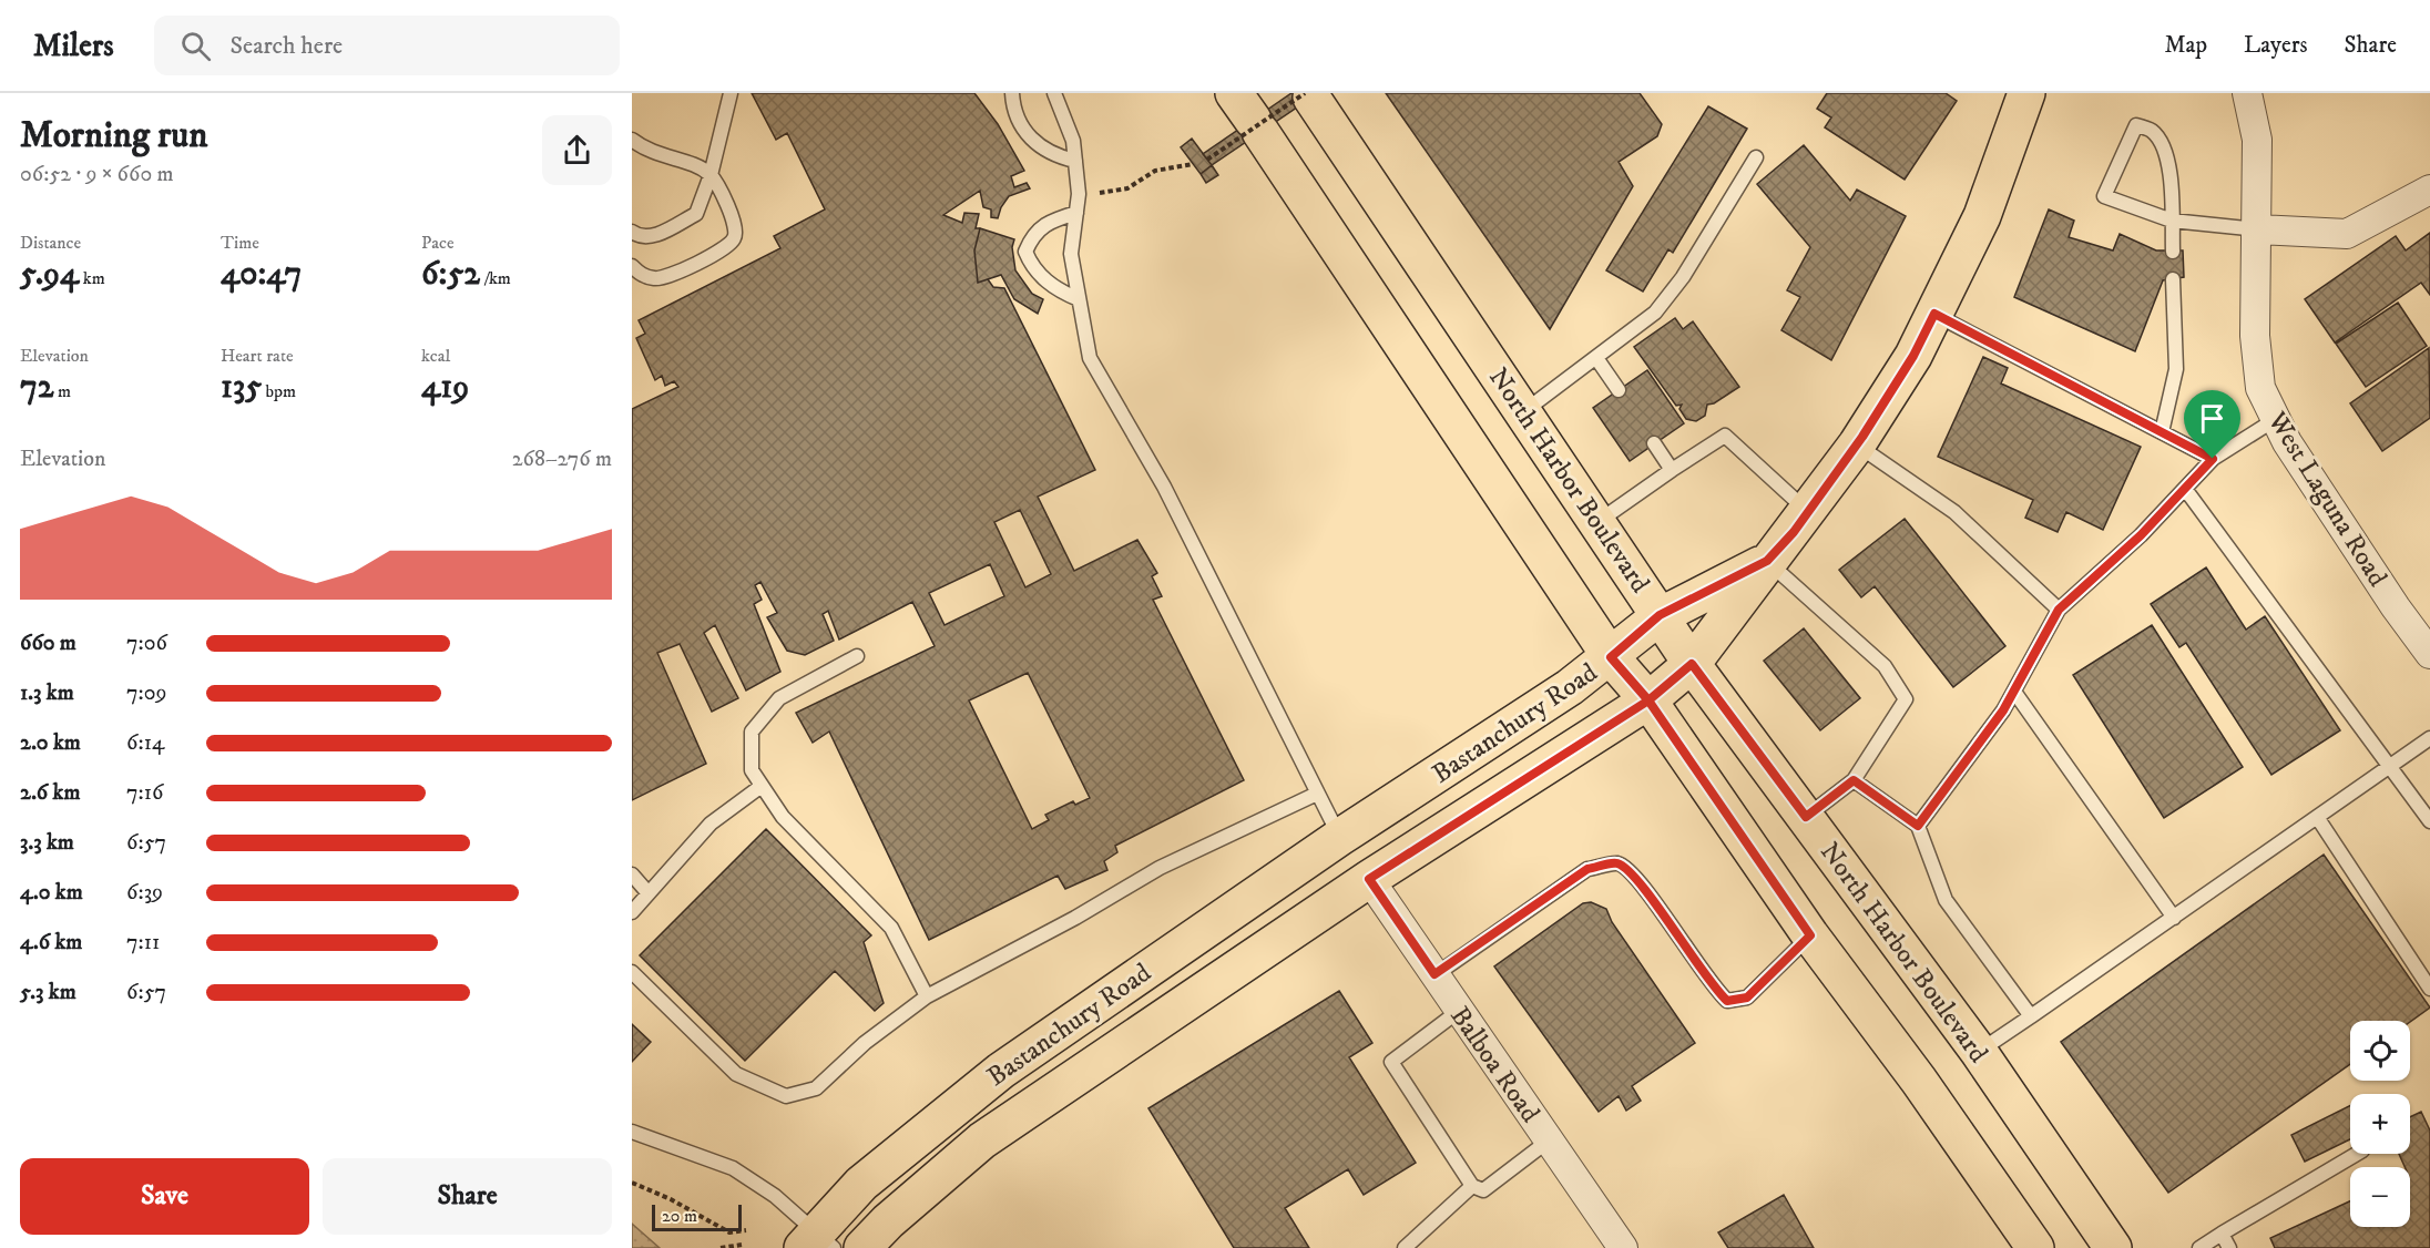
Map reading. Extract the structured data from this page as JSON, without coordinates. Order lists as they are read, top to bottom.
{
  "streets": {
    "main road": ["North Harbor Boulevard", "Bastanchury Road"],
    "street": ["West Laguna Road", "Balboa Road"]
  },
  "crossings": [
    ["North Harbor Boulevard", "Bastanchury Road"],
    ["Bastanchury Road", "Balboa Road"]
  ],
  "scale_bar": "20 m",
  "page": {
    "header": "Milers",
    "search": "Search here",
    "nav": ["Map", "Layers", "Share"],
    "heading": ["Morning run", "06:52 · 9 × 660 m"],
    "stats": [
      ["Distance", "5.94 km"],
      ["Time", "40:47"],
      ["Pace", "6:52 /km"],
      ["Elevation", "72 m"],
      ["Heart rate", "135 bpm"],
      ["kcal", "419"]
    ],
    "chart": ["Elevation", "268–276 m"],
    "list": [
      {
        "name": "660 m",
        "note": "7:06"
      },
      {
        "name": "1.3 km",
        "note": "7:09"
      },
      {
        "name": "2.0 km",
        "note": "6:14"
      },
      {
        "name": "2.6 km",
        "note": "7:16"
      },
      {
        "name": "3.3 km",
        "note": "6:57"
      },
      {
        "name": "4.0 km",
        "note": "6:39"
      },
      {
        "name": "4.6 km",
        "note": "7:11"
      },
      {
        "name": "5.3 km",
        "note": "6:57"
      }
    ],
    "map_buttons": ["+", "−"],
    "buttons": ["Save", "Share"],
    "scale": "20 m"
  }
}
